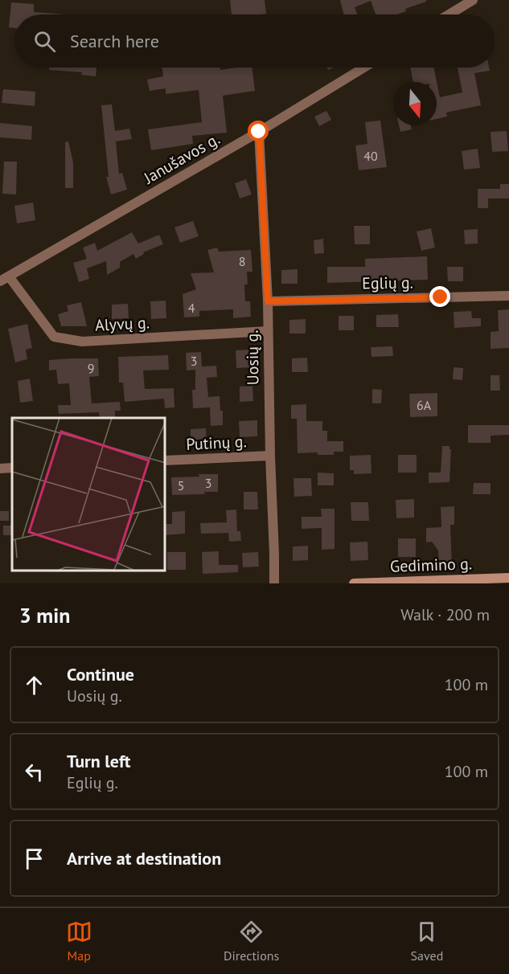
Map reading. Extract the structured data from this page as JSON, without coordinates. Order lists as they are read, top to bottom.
{
  "streets": {
    "main road": ["Gedimino g."],
    "street": [
      "Janušavos g.",
      "Eglių g.",
      "Alyvų g.",
      "Uosių g.",
      "Putinų g."
    ]
  },
  "crossings": [
    ["Janušavos g.", "Alyvų g."],
    ["Janušavos g.", "Uosių g."],
    ["Eglių g.", "Uosių g."],
    ["Alyvų g.", "Uosių g."],
    ["Uosių g.", "Putinų g."]
  ],
  "house_numbers": [
    "40",
    "8",
    "4",
    "3",
    "9",
    "6A",
    "3",
    "5"
  ],
  "north": "bottom",
  "page": {
    "search": "Search here",
    "heading": ["3 min", "Walk · 200 m"],
    "list": [
      ["Continue", "Uosių g.", "100 m"],
      ["Turn left", "Eglių g.", "100 m"],
      "Arrive at destination"
    ],
    "nav": ["Map", "Directions", "Saved"]
  }
}
